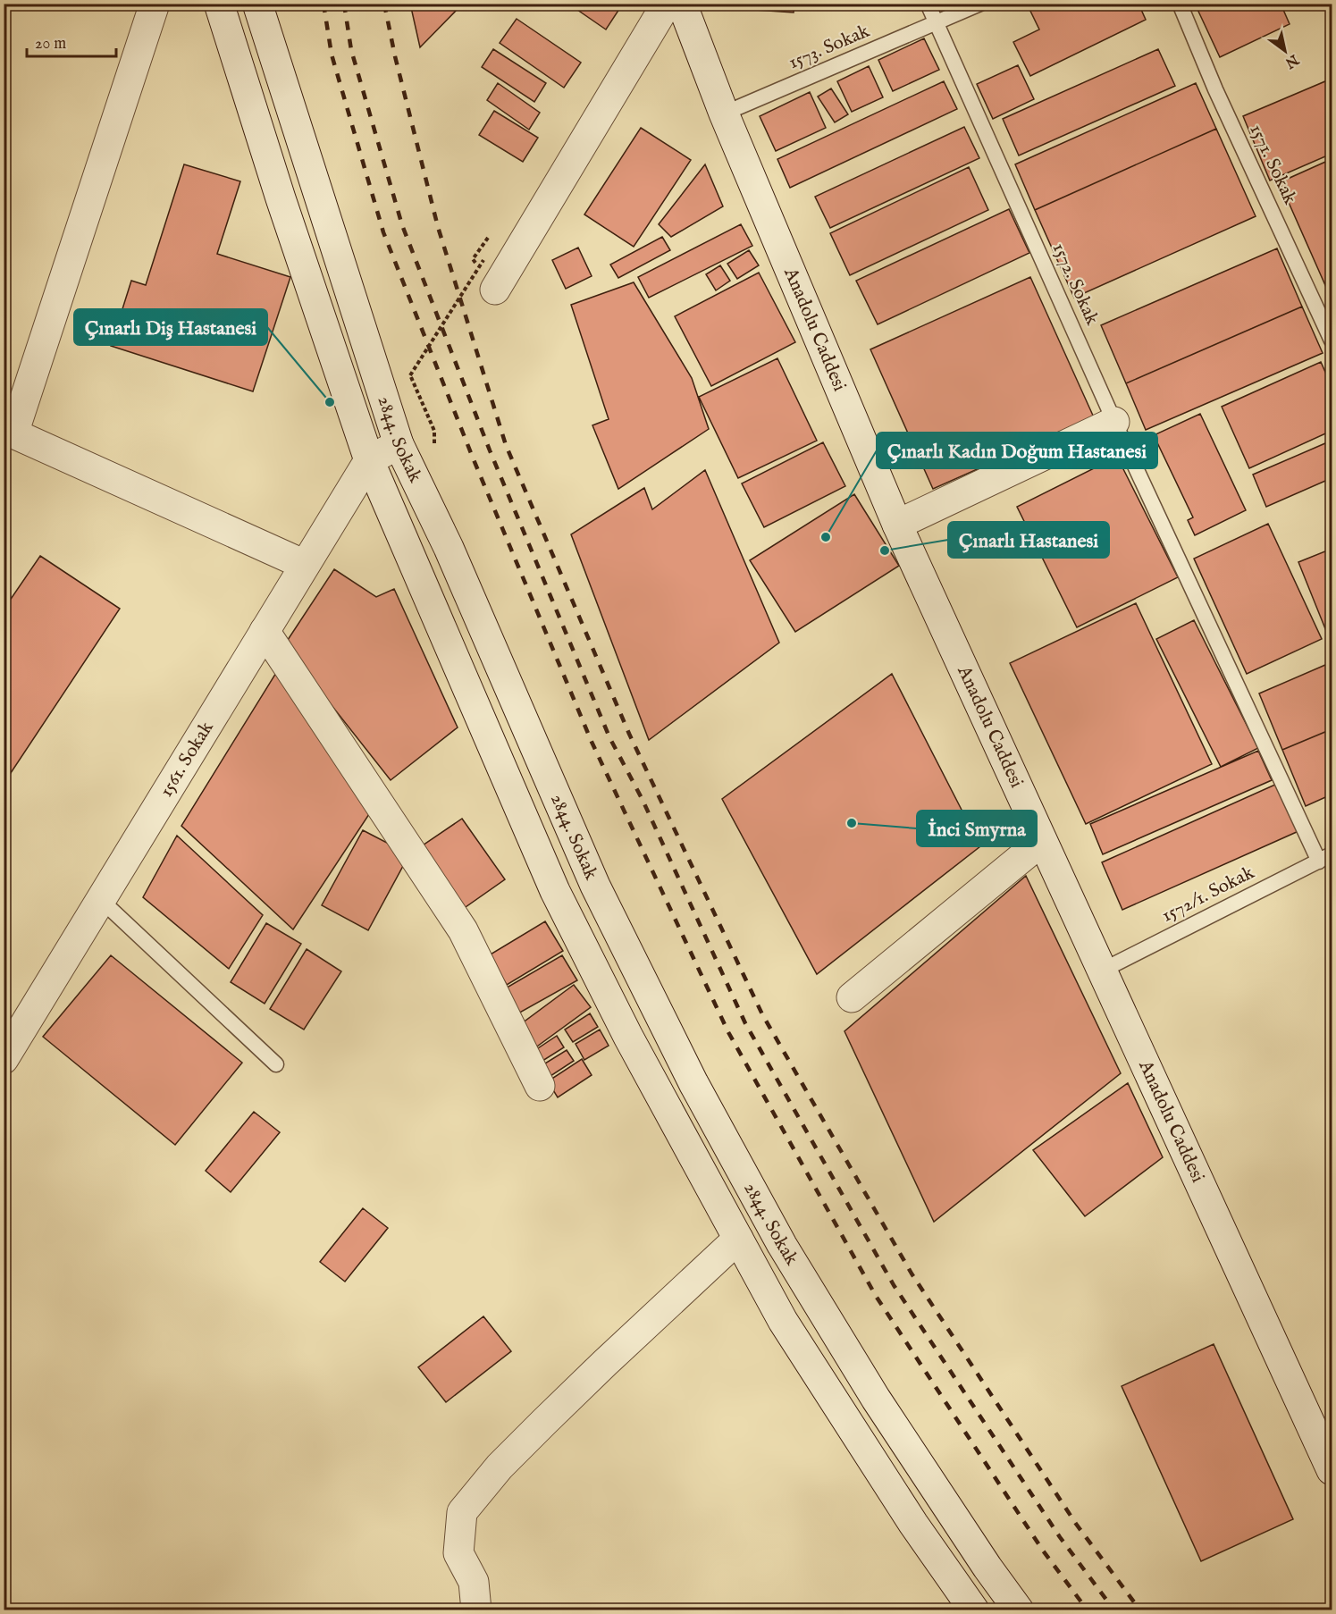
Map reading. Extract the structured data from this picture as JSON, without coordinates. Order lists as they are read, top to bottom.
{
  "streets": {
    "main road": ["Anadolu Caddesi", "2844. Sokak", "1561. Sokak"],
    "lane": [
      "1573. Sokak",
      "1571. Sokak",
      "1572. Sokak",
      "1572/1. Sokak"
    ]
  },
  "crossings": [
    ["1573. Sokak", "1572. Sokak"],
    ["1573. Sokak", "Anadolu Caddesi"],
    ["1572. Sokak", "1572/1. Sokak"],
    ["Anadolu Caddesi", "1572/1. Sokak"],
    ["2844. Sokak", "1561. Sokak"]
  ],
  "places": [
    "Çınarlı Diş Hastanesi",
    "Çınarlı Kadın Doğum Hastanesi",
    "Çınarlı Hastanesi",
    "İnci Smyrna"
  ],
  "scale_bar": "20 m",
  "north": "bottom right"
}
